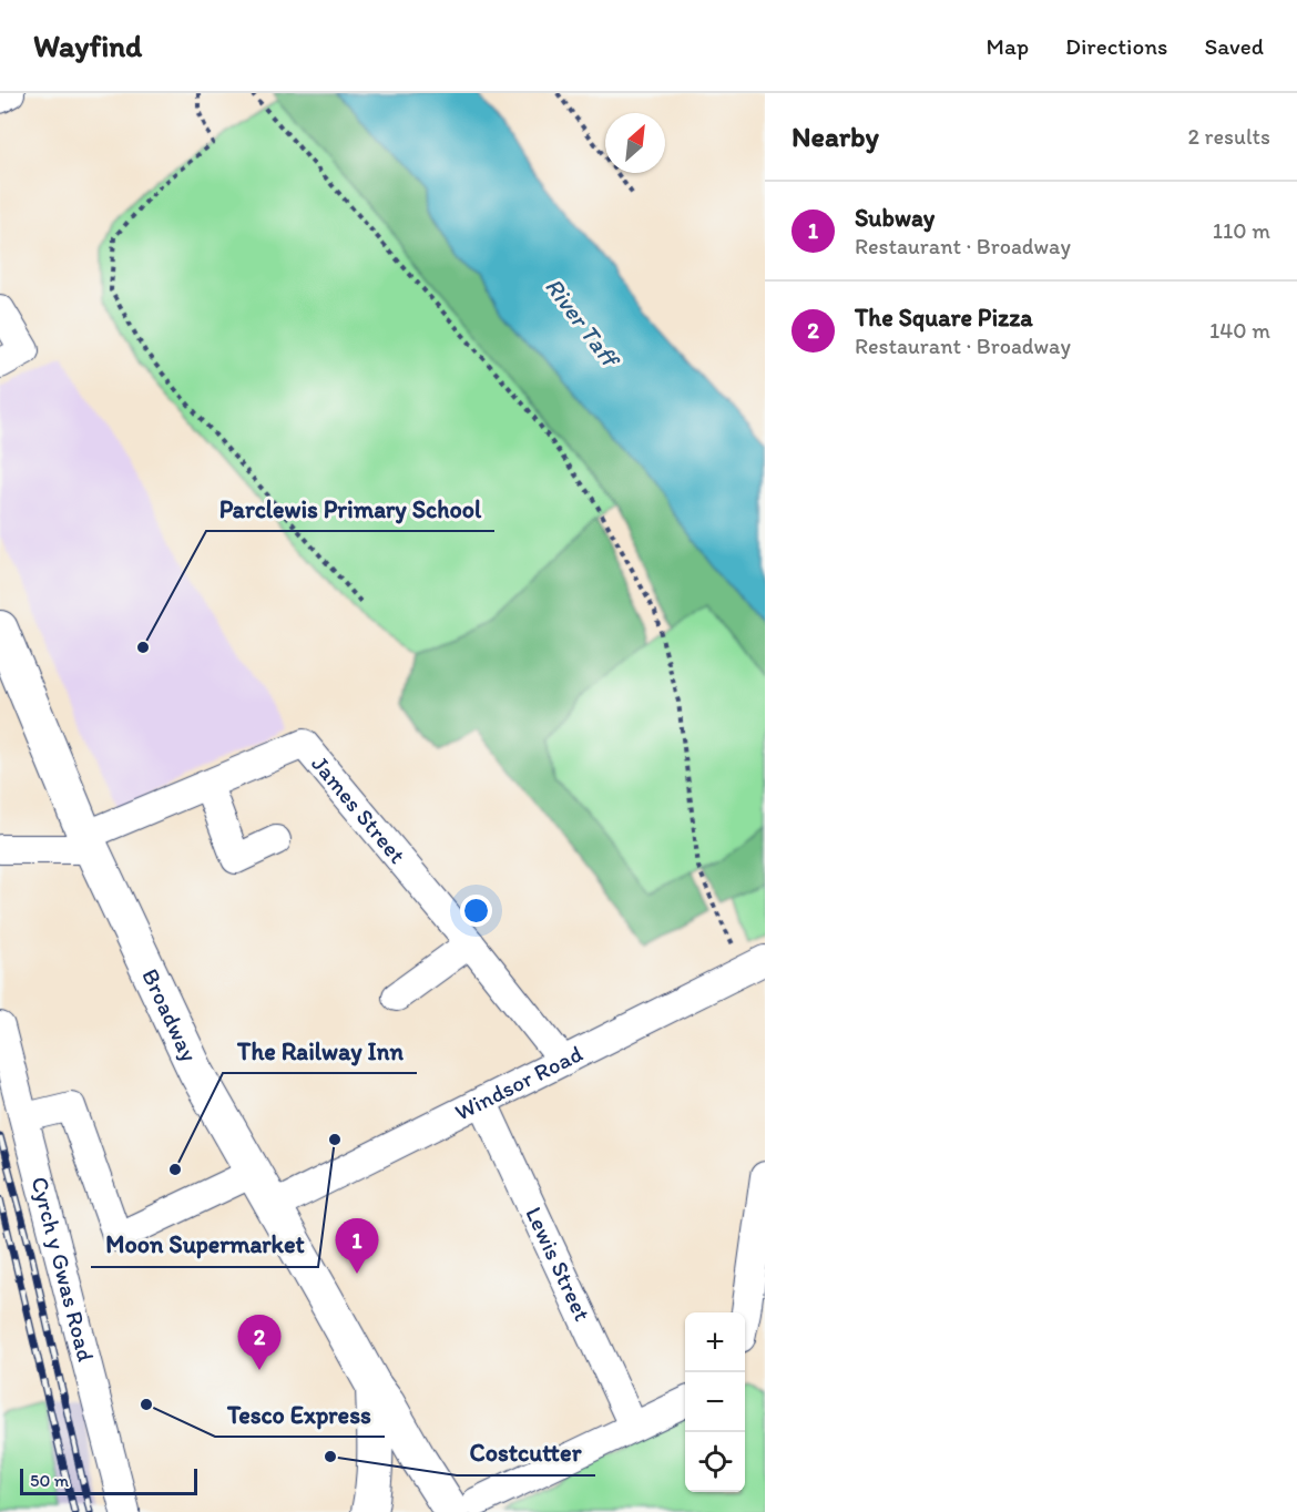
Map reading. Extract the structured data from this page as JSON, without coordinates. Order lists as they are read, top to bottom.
{
  "streets": {
    "main road": ["Broadway"],
    "street": [
      "James Street",
      "Windsor Road",
      "Lewis Street",
      "Cyrch y Gwas Road"
    ]
  },
  "crossings": [
    ["James Street", "Broadway"],
    ["James Street", "Windsor Road"],
    ["Broadway", "Windsor Road"],
    ["Windsor Road", "Lewis Street"]
  ],
  "water": ["River Taff"],
  "places": [
    "Parclewis Primary School",
    "Moon Supermarket",
    "The Railway Inn",
    "Tesco Express",
    "Costcutter"
  ],
  "scale_bar": "50 m",
  "north": "top right",
  "page": {
    "header": "Wayfind",
    "nav": ["Map", "Directions", "Saved"],
    "heading": ["Nearby", "2 results"],
    "list": [
      {
        "mark": "1",
        "name": "Subway",
        "note": "Restaurant · Broadway",
        "value": "110 m"
      },
      {
        "mark": "2",
        "name": "The Square Pizza",
        "note": "Restaurant · Broadway",
        "value": "140 m"
      }
    ],
    "pins": ["1", "2"],
    "map_buttons": ["+", "−"],
    "scale": "50 m"
  }
}
